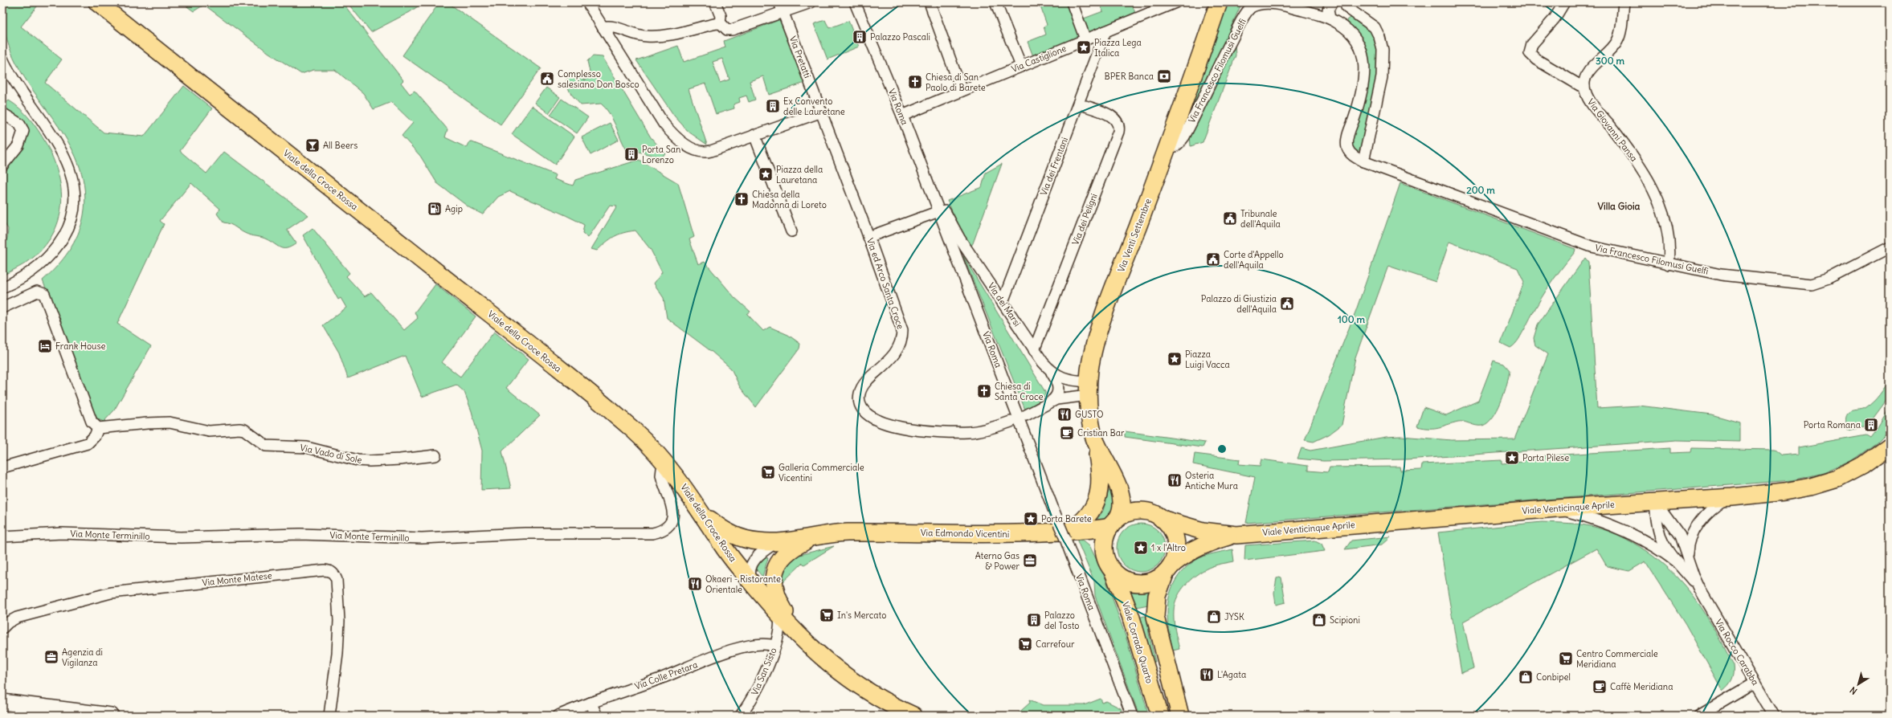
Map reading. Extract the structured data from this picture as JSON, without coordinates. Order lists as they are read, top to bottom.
{
  "streets": {
    "main road": [
      "Viale della Croce Rossa",
      "Via Venti Settembre",
      "Viale Venticinque Aprile",
      "Via Edmondo Vicentini",
      "Viale Corrado Quarto"
    ],
    "street": [
      "Via Pretatti",
      "Via Castiglione",
      "Via Francesco Filomusi Guelfi",
      "Via Roma",
      "Via Giovanni Pansa",
      "Via dei Frentani",
      "Via dei Peligni",
      "Via ed Arco Santa Croce",
      "Via dei Marsi",
      "Via Vado di Sole",
      "Via Monte Terminillo",
      "Via Monte Matese",
      "Via Rocco Carabba",
      "Via San Sisto",
      "Via Colle Pretara"
    ]
  },
  "crossings": [
    ["Via Pretatti", "Via ed Arco Santa Croce"],
    ["Via Castiglione", "Via Roma"],
    ["Via Castiglione", "Via dei Frentani"],
    ["Via Francesco Filomusi Guelfi", "Via Giovanni Pansa"],
    ["Via Francesco Filomusi Guelfi", "Via Venti Settembre"],
    ["Via Roma", "Via dei Marsi"],
    ["Via Roma", "Via Edmondo Vicentini"],
    ["Via dei Frentani", "Via dei Marsi"],
    ["Viale della Croce Rossa", "Via Edmondo Vicentini"],
    ["Viale della Croce Rossa", "Via Monte Terminillo"],
    ["Viale della Croce Rossa", "Via San Sisto"],
    ["Via dei Peligni", "Via dei Marsi"],
    ["Via Venti Settembre", "Via dei Marsi"],
    ["Via Venti Settembre", "Viale Venticinque Aprile"],
    ["Via Venti Settembre", "Via Edmondo Vicentini"],
    ["Via Venti Settembre", "Viale Corrado Quarto"],
    ["Viale Venticinque Aprile", "Via Edmondo Vicentini"],
    ["Viale Venticinque Aprile", "Viale Corrado Quarto"],
    ["Viale Venticinque Aprile", "Via Rocco Carabba"],
    ["Via Edmondo Vicentini", "Viale Corrado Quarto"],
    ["Via Edmondo Vicentini", "Via San Sisto"],
    ["Via San Sisto", "Via Colle Pretara"]
  ],
  "districts": ["Villa Gioia"],
  "places": {
    "building": [
      "Palazzo Pascali",
      "Ex Convento delle Lauretane",
      "Porta San Lorenzo",
      "Porta Romana",
      "Palazzo del Tosto"
    ],
    "place": [
      "Piazza Lega Italica",
      "Piazza della Lauretana",
      "Piazza Luigi Vacca",
      "Porta Pilese",
      "Porta Barete",
      "1 x l'Altro"
    ],
    "bank": ["BPER Banca"],
    "public building": [
      "Complesso salesiano Don Bosco",
      "Tribunale dell'Aquila",
      "Corte d'Appello dell'Aquila",
      "Palazzo di Giustizia dell'Aquila"
    ],
    "church": ["Chiesa di San Paolo di Barete", "Chiesa della Madonna di Loreto", "Chiesa di Santa Croce"],
    "bar": ["All Beers"],
    "fuel station": ["Agip"],
    "hotel": ["Frank House"],
    "restaurant": [
      "GUSTO",
      "Osteria Antiche Mura",
      "Okaeri - Ristorante Orientale",
      "L'Agata"
    ],
    "cafe": ["Cristian Bar", "Caffè Meridiana"],
    "supermarket": [
      "Galleria Commerciale Vicentini",
      "In's Mercato",
      "Carrefour",
      "Centro Commerciale Meridiana"
    ],
    "office": ["Aterno Gas & Power", "Agenzia di Vigilanza"],
    "shop": ["JYSK", "Scipioni", "Conbipel"]
  },
  "north": "bottom left",
  "rings": ["300 m", "200 m", "100 m"]
}
